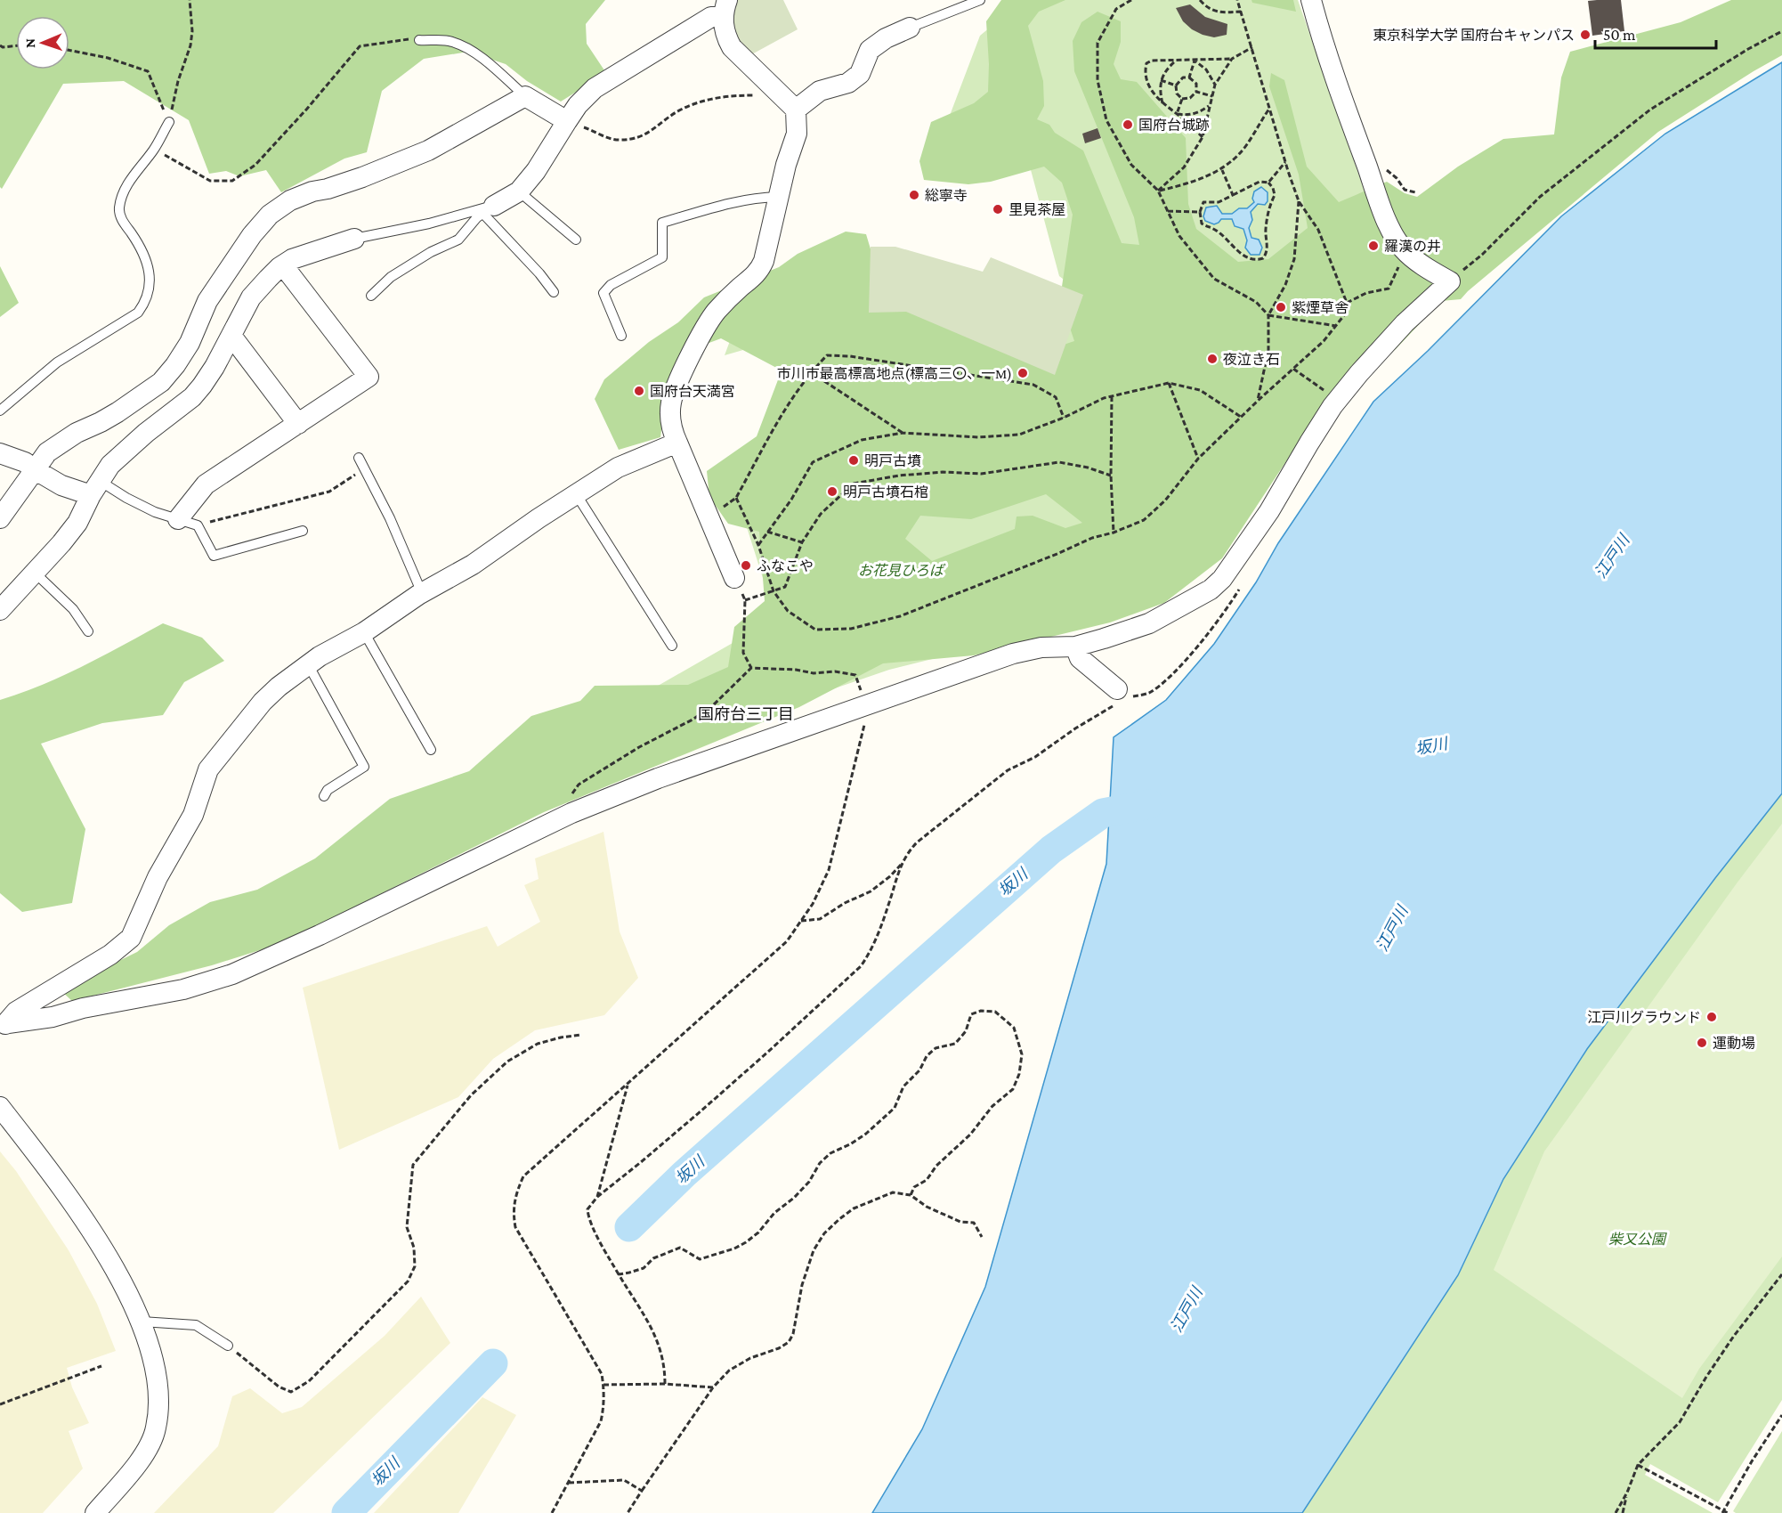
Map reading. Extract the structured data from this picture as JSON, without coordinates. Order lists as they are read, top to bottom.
{
  "districts": ["国府台三丁目"],
  "water": ["江戸川", "坂川"],
  "parks": ["お花見ひろば", "柴又公園"],
  "places": [
    "東京科学大学 国府台キャンパス",
    "国府台城跡",
    "総寧寺",
    "里見茶屋",
    "羅漢の井",
    "紫煙草舎",
    "夜泣き石",
    "市川市最高標高地点(標高三〇、一M)",
    "国府台天満宮",
    "明戸古墳",
    "明戸古墳石棺",
    "ふなこや",
    "江戸川グラウンド",
    "運動場"
  ],
  "scale_bar": "50 m",
  "north": "left"
}
